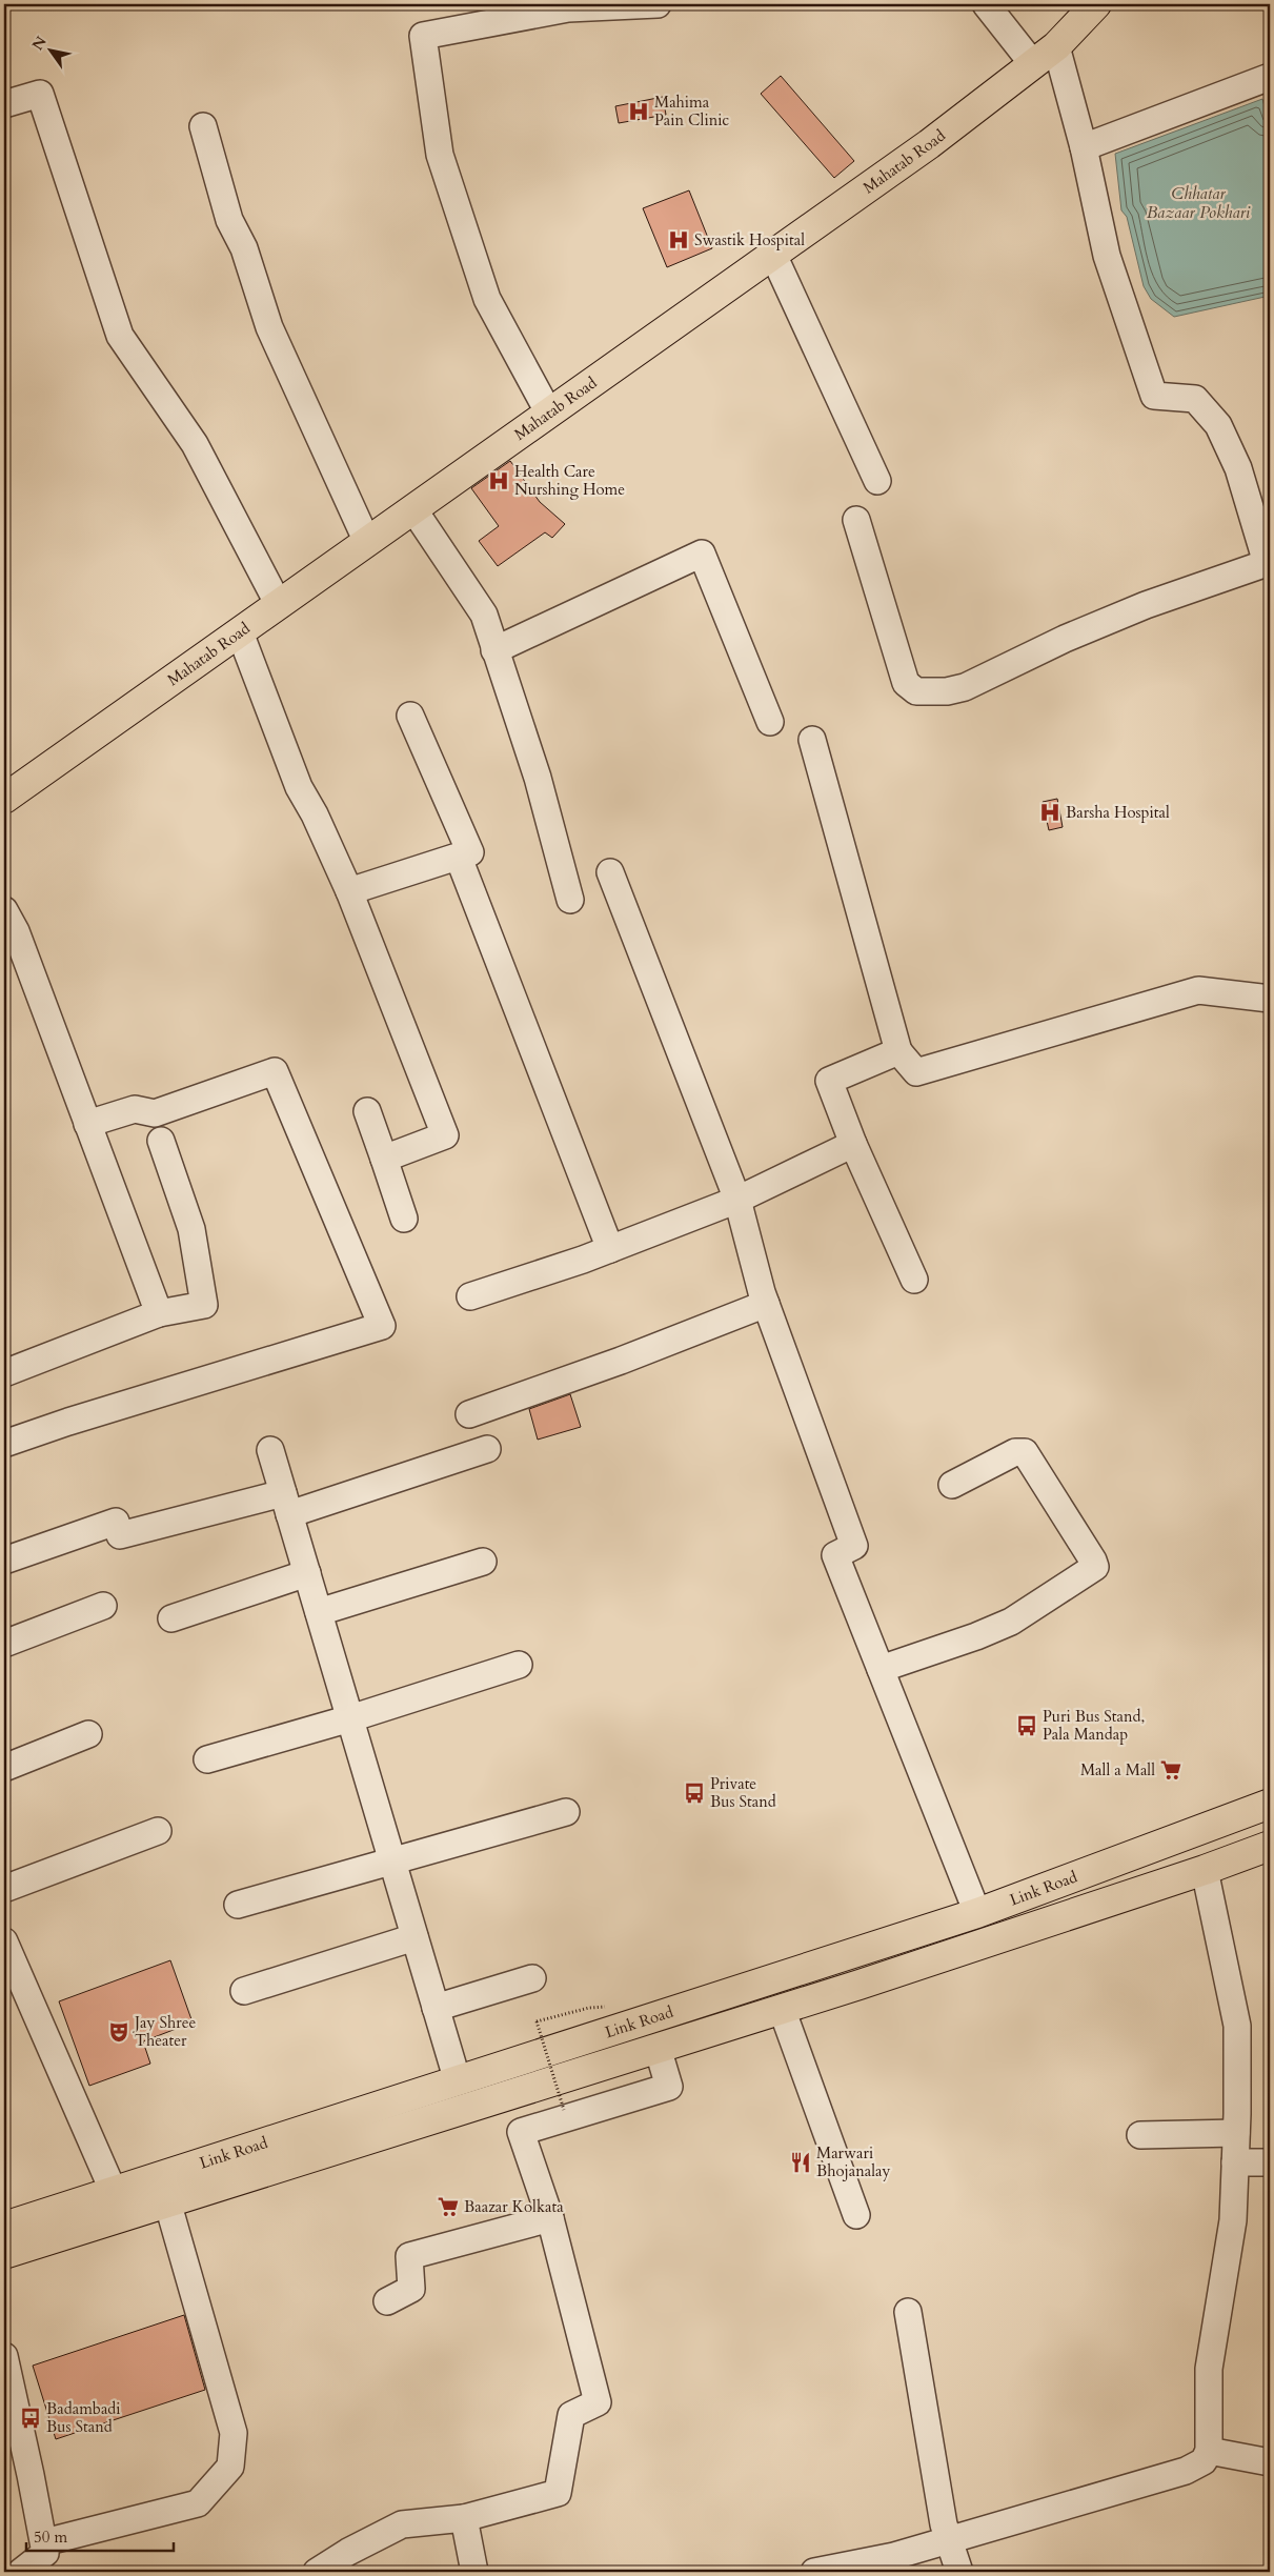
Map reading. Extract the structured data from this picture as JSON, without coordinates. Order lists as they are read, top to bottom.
{
  "streets": {
    "main road": ["Mahatab Road", "Link Road"]
  },
  "water": ["Chhatar Bazaar Pokhari"],
  "places": {
    "hospital": [
      "Mahima Pain Clinic",
      "Swastik Hospital",
      "Health Care Nurshing Home",
      "Barsha Hospital"
    ],
    "bus stop": ["Puri Bus Stand, Pala Mandap", "Private Bus Stand", "Badambadi Bus Stand"],
    "supermarket": ["Mall a Mall", "Baazar Kolkata"],
    "theatre": ["Jay Shree Theater"],
    "restaurant": ["Marwari Bhojanalay"]
  },
  "scale_bar": "50 m",
  "north": "top left"
}
